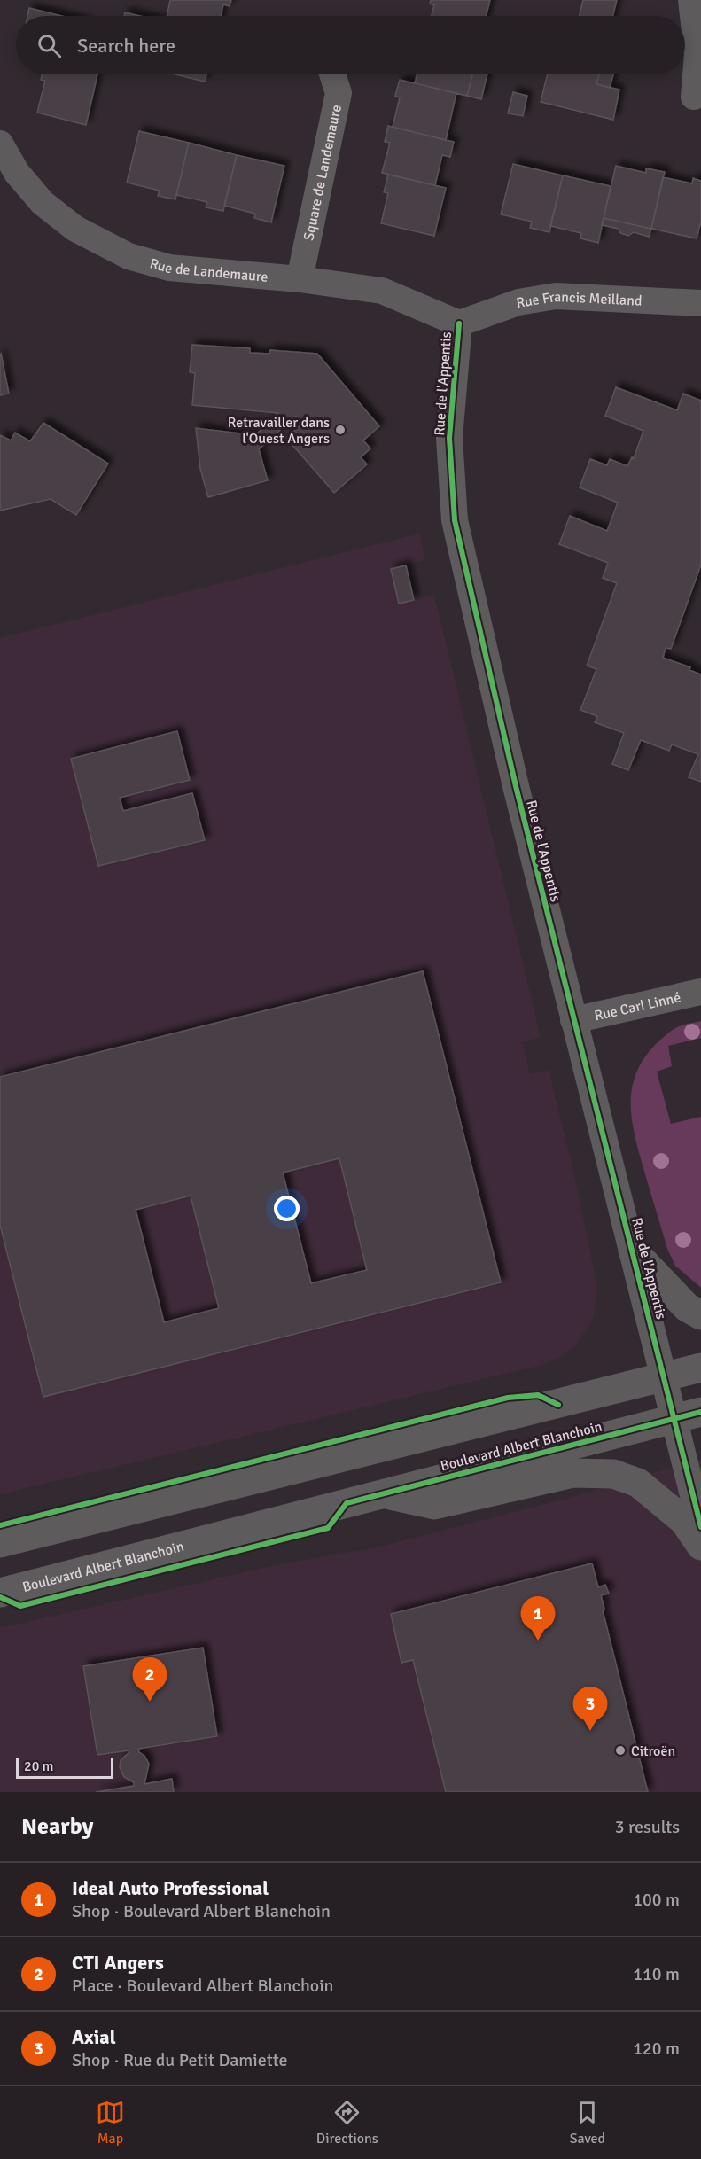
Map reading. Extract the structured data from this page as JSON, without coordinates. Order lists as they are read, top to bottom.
{
  "streets": {
    "street": [
      "Square de Landemaure",
      "Rue de Landemaure",
      "Rue Francis Meilland",
      "Rue de l'Appentis",
      "Rue Carl Linné",
      "Boulevard Albert Blanchoin"
    ]
  },
  "crossings": [
    ["Square de Landemaure", "Rue de Landemaure"],
    ["Rue de Landemaure", "Rue Francis Meilland"],
    ["Rue de Landemaure", "Rue de l'Appentis"],
    ["Rue Francis Meilland", "Rue de l'Appentis"],
    ["Rue de l'Appentis", "Rue Carl Linné"],
    ["Rue de l'Appentis", "Boulevard Albert Blanchoin"]
  ],
  "places": ["Retravailler dans l'Ouest Angers", "Citroën"],
  "scale_bar": "20 m",
  "page": {
    "search": "Search here",
    "pins": ["1", "2", "3"],
    "scale": "20 m",
    "heading": ["Nearby", "3 results"],
    "list": [
      {
        "mark": "1",
        "name": "Ideal Auto Professional",
        "note": "Shop · Boulevard Albert Blanchoin",
        "value": "100 m"
      },
      {
        "mark": "2",
        "name": "CTI Angers",
        "note": "Place · Boulevard Albert Blanchoin",
        "value": "110 m"
      },
      {
        "mark": "3",
        "name": "Axial",
        "note": "Shop · Rue du Petit Damiette",
        "value": "120 m"
      }
    ],
    "nav": ["Map", "Directions", "Saved"]
  }
}
